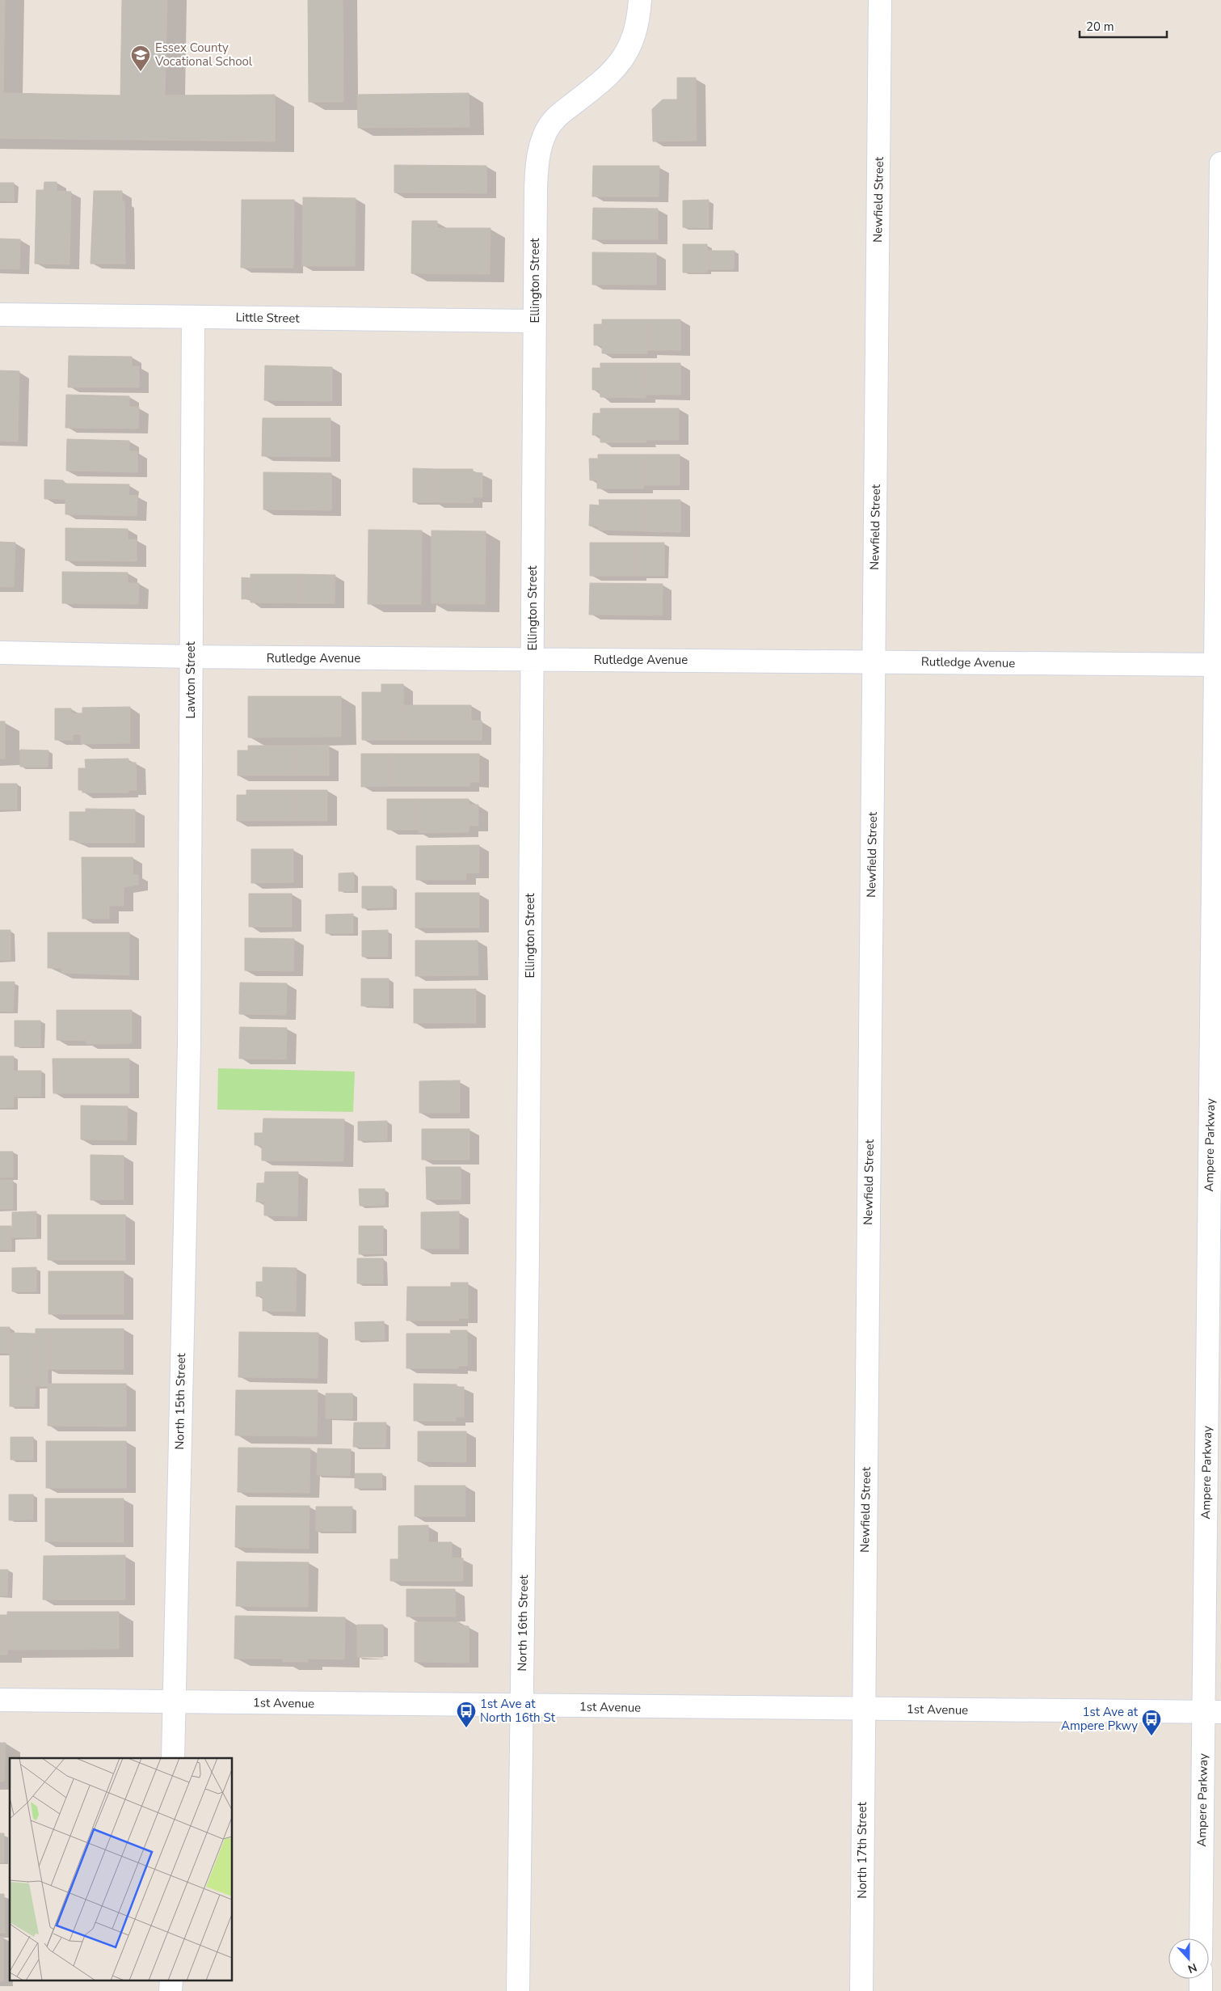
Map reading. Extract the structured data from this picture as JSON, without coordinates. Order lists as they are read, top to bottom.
{
  "streets": {
    "street": [
      "Newfield Street",
      "Ellington Street",
      "Little Street",
      "Rutledge Avenue",
      "Lawton Street",
      "Ampere Parkway",
      "North 15th Street",
      "North 16th Street",
      "1st Avenue",
      "North 17th Street"
    ]
  },
  "crossings": [
    ["Newfield Street", "Rutledge Avenue"],
    ["Newfield Street", "1st Avenue"],
    ["Newfield Street", "North 17th Street"],
    ["Ellington Street", "Little Street"],
    ["Ellington Street", "Rutledge Avenue"],
    ["Ellington Street", "North 16th Street"],
    ["Little Street", "Lawton Street"],
    ["Rutledge Avenue", "Lawton Street"],
    ["Rutledge Avenue", "Ampere Parkway"],
    ["Lawton Street", "North 15th Street"],
    ["Ampere Parkway", "1st Avenue"],
    ["North 15th Street", "1st Avenue"],
    ["North 16th Street", "1st Avenue"],
    ["1st Avenue", "North 17th Street"]
  ],
  "places": {
    "school or university": ["Essex County Vocational School"],
    "bus stop": ["1st Ave at North 16th St", "1st Ave at Ampere Pkwy"]
  },
  "scale_bar": "20 m",
  "north": "bottom"
}
